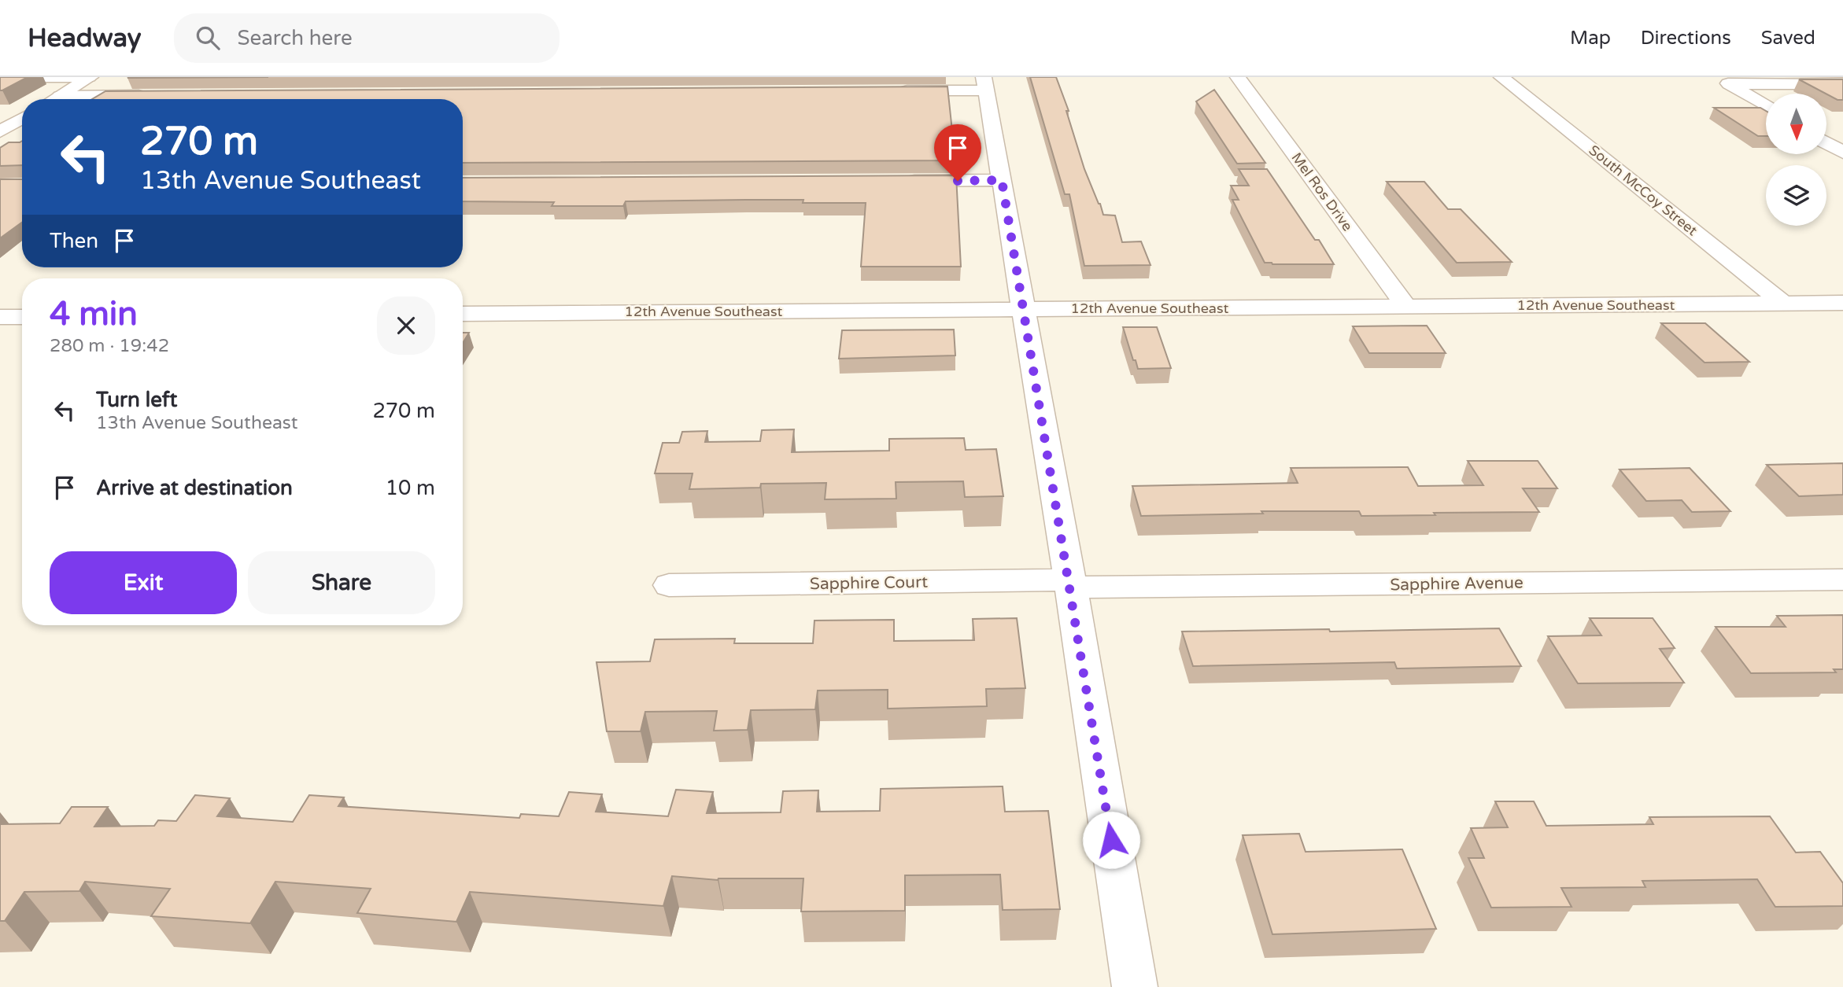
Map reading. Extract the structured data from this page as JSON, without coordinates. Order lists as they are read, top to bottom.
{
  "streets": {
    "street": [
      "South McCoy Street",
      "Mel Ros Drive",
      "12th Avenue Southeast",
      "Sapphire Court",
      "Sapphire Avenue"
    ]
  },
  "crossings": [
    ["South McCoy Street", "12th Avenue Southeast"],
    ["Mel Ros Drive", "12th Avenue Southeast"],
    ["Sapphire Court", "Sapphire Avenue"]
  ],
  "north": "bottom",
  "page": {
    "header": "Headway",
    "search": "Search here",
    "nav": ["Map", "Directions", "Saved"],
    "turn": ["270 m", "13th Avenue Southeast"],
    "then": "Then",
    "heading": ["4 min", "280 m · 19:42"],
    "list": [
      {
        "name": "Turn left",
        "note": "13th Avenue Southeast",
        "value": "270 m"
      },
      {
        "name": "Arrive at destination",
        "value": "10 m"
      }
    ],
    "buttons": ["Exit", "Share"]
  }
}
